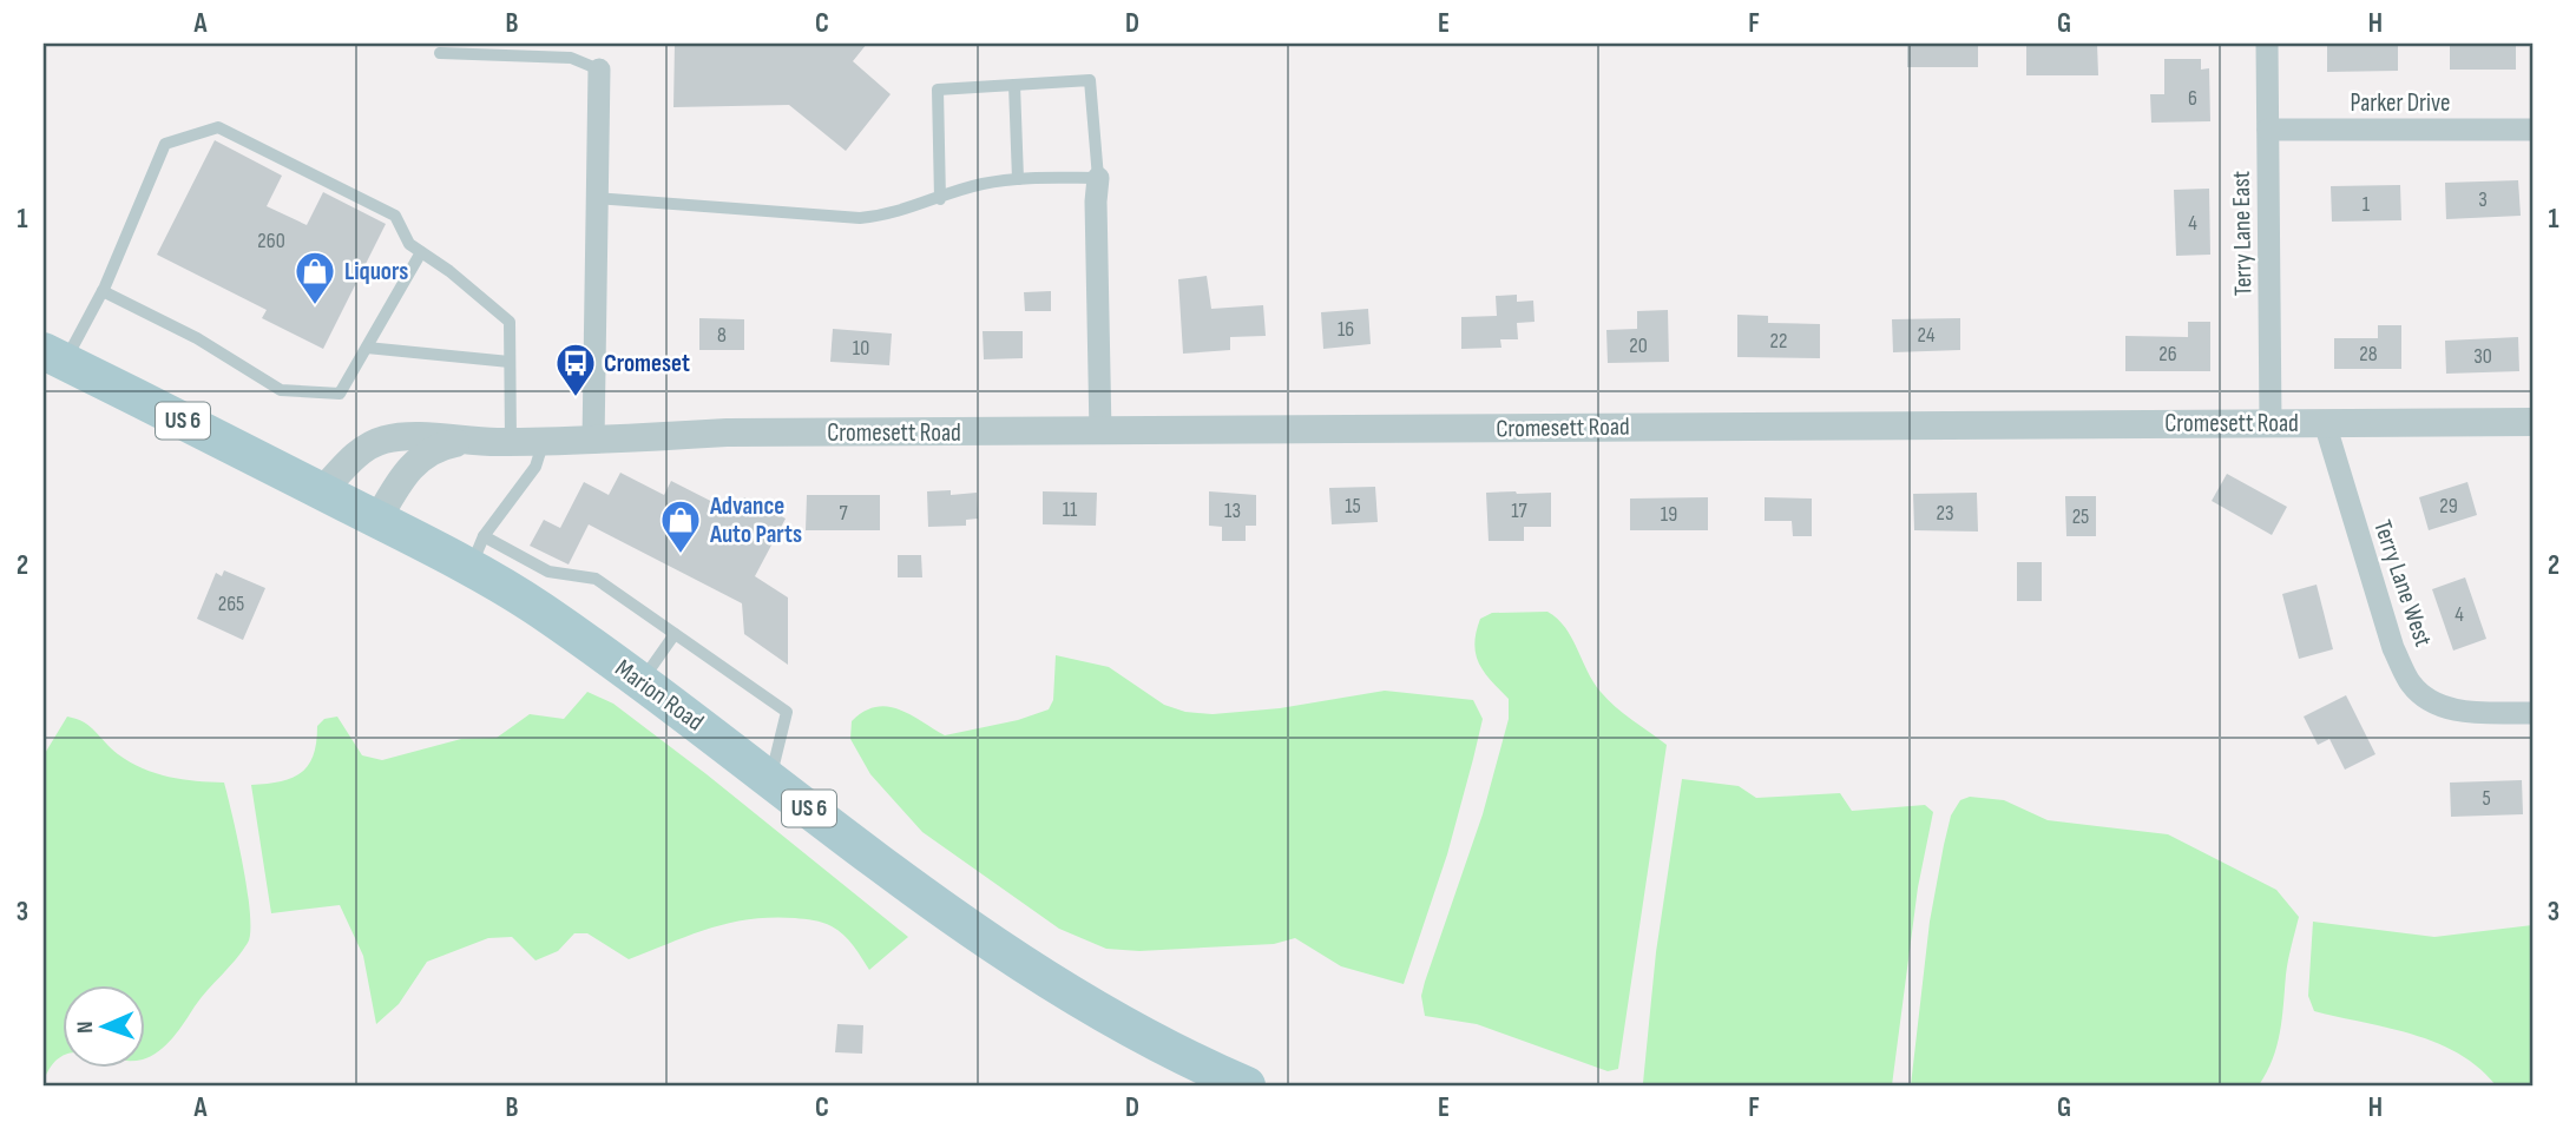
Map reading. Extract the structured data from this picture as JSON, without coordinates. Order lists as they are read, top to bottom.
{
  "streets": {
    "main road": ["US 6", "Marion Road"],
    "street": [
      "Parker Drive",
      "Terry Lane East",
      "Cromesett Road",
      "Terry Lane West"
    ]
  },
  "crossings": [
    ["Parker Drive", "Terry Lane East"],
    ["Terry Lane East", "Cromesett Road"],
    ["Cromesett Road", "Terry Lane West"]
  ],
  "places": {
    "shop": ["Liquors", "Advance Auto Parts"],
    "bus stop": ["Cromeset"]
  },
  "house_numbers": [
    "6",
    "3",
    "1",
    "4",
    "260",
    "16",
    "8",
    "24",
    "22",
    "20",
    "10",
    "26",
    "28",
    "30",
    "15",
    "29",
    "11",
    "13",
    "17",
    "7",
    "23",
    "19",
    "25",
    "265",
    "4",
    "5"
  ],
  "north": "left",
  "grid": {
    "columns": [
      "A",
      "B",
      "C",
      "D",
      "E",
      "F",
      "G",
      "H"
    ],
    "rows": ["1", "2", "3"]
  }
}
